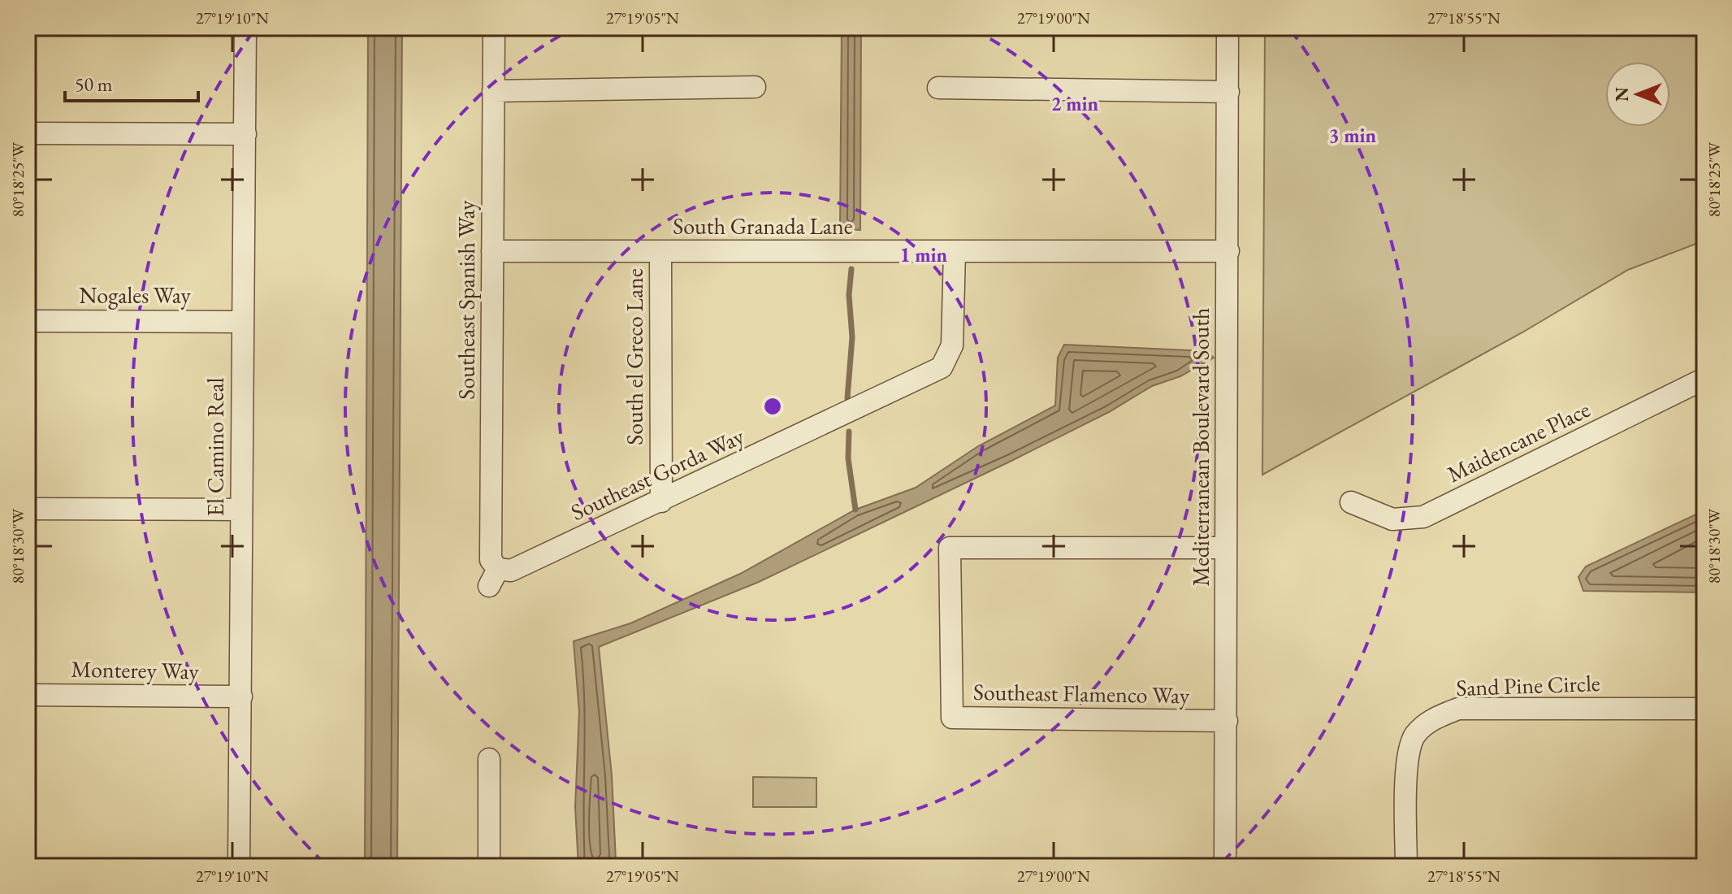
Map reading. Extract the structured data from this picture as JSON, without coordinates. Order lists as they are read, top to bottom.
{
  "streets": {
    "street": [
      "South Granada Lane",
      "Nogales Way",
      "Southeast Spanish Way",
      "South el Greco Lane",
      "Maidencane Place",
      "El Camino Real",
      "Mediterranean Boulevard South",
      "Southeast Gorda Way",
      "Monterey Way",
      "Sand Pine Circle",
      "Southeast Flamenco Way"
    ]
  },
  "crossings": [
    ["South Granada Lane", "Southeast Spanish Way"],
    ["South Granada Lane", "South el Greco Lane"],
    ["South Granada Lane", "Mediterranean Boulevard South"],
    ["South Granada Lane", "Southeast Gorda Way"],
    ["Nogales Way", "El Camino Real"],
    ["Southeast Spanish Way", "Southeast Gorda Way"],
    ["South el Greco Lane", "Southeast Gorda Way"],
    ["El Camino Real", "Monterey Way"],
    ["Mediterranean Boulevard South", "Southeast Flamenco Way"]
  ],
  "scale_bar": "50 m",
  "north": "left",
  "coordinates": [
    "27°19'10\"N",
    "27°19'05\"N",
    "27°19'00\"N",
    "27°18'55\"N",
    "80°18'25\"W",
    "80°18'30\"W"
  ],
  "rings": ["2 min", "3 min", "1 min"]
}
